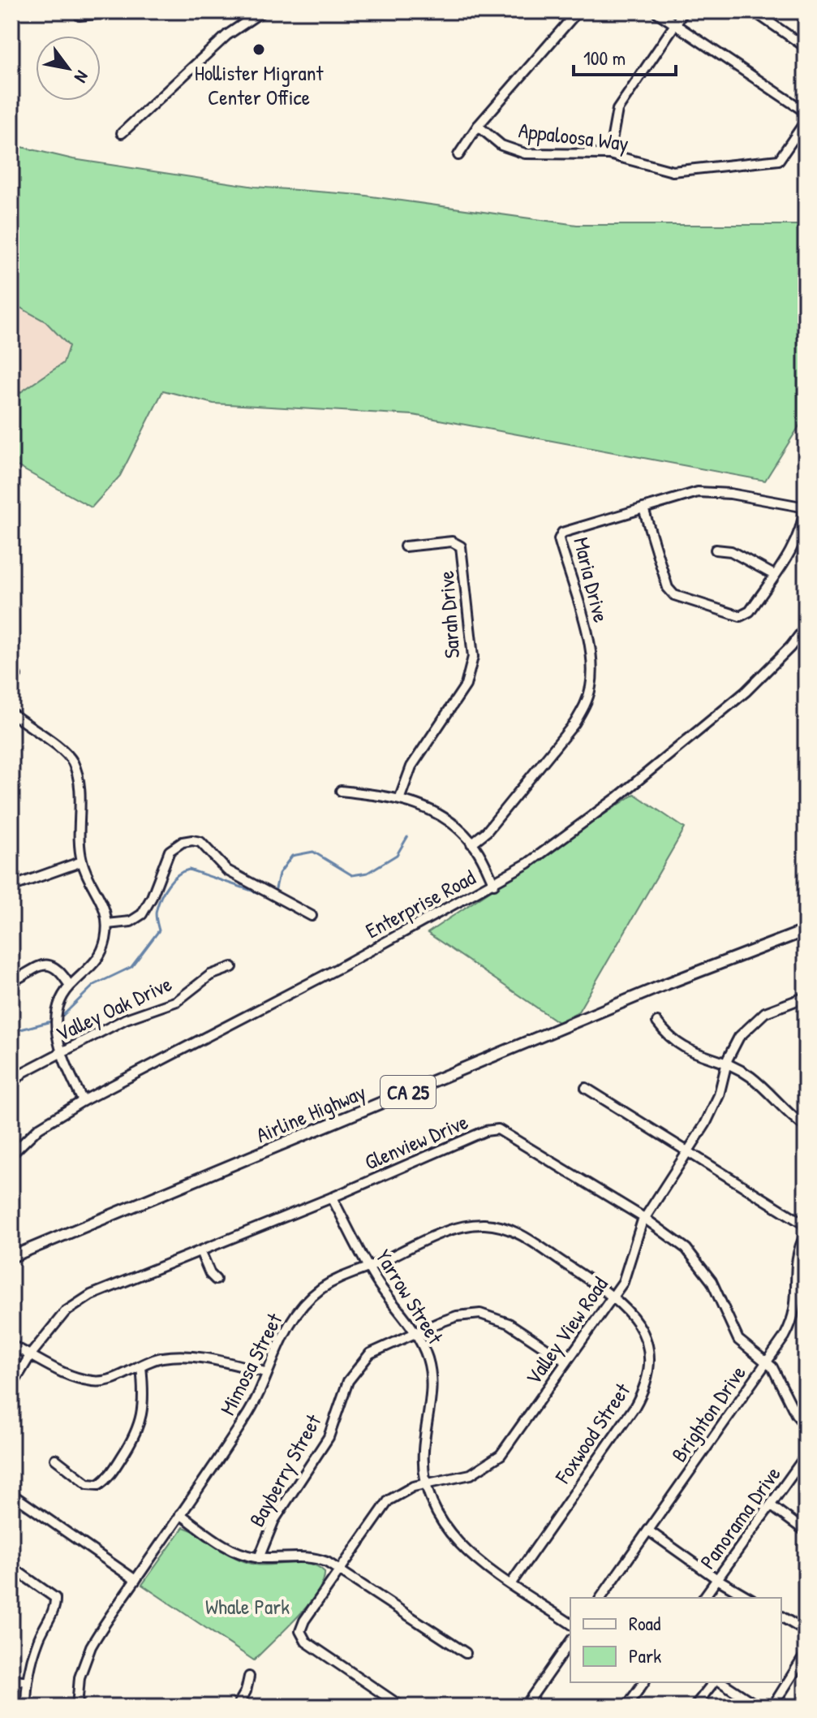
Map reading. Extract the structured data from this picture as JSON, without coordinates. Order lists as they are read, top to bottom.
{
  "streets": {
    "main road": ["CA 25", "Airline Highway"],
    "street": [
      "Appaloosa Way",
      "Maria Drive",
      "Sarah Drive",
      "Enterprise Road",
      "Valley Oak Drive",
      "Glenview Drive",
      "Yarrow Street",
      "Valley View Road",
      "Mimosa Street",
      "Brighton Drive",
      "Foxwood Street",
      "Bayberry Street",
      "Panorama Drive"
    ]
  },
  "crossings": [
    ["Glenview Drive", "Yarrow Street"],
    ["Glenview Drive", "Valley View Road"],
    ["Glenview Drive", "Brighton Drive"],
    ["Yarrow Street", "Valley View Road"],
    ["Yarrow Street", "Mimosa Street"],
    ["Yarrow Street", "Foxwood Street"],
    ["Yarrow Street", "Bayberry Street"],
    ["Valley View Road", "Mimosa Street"],
    ["Valley View Road", "Foxwood Street"],
    ["Valley View Road", "Bayberry Street"],
    ["Mimosa Street", "Foxwood Street"]
  ],
  "parks": ["Whale Park"],
  "places": ["Hollister Migrant Center Office"],
  "legend": ["Road", "Park"],
  "scale_bar": "100 m",
  "north": "bottom right"
}
